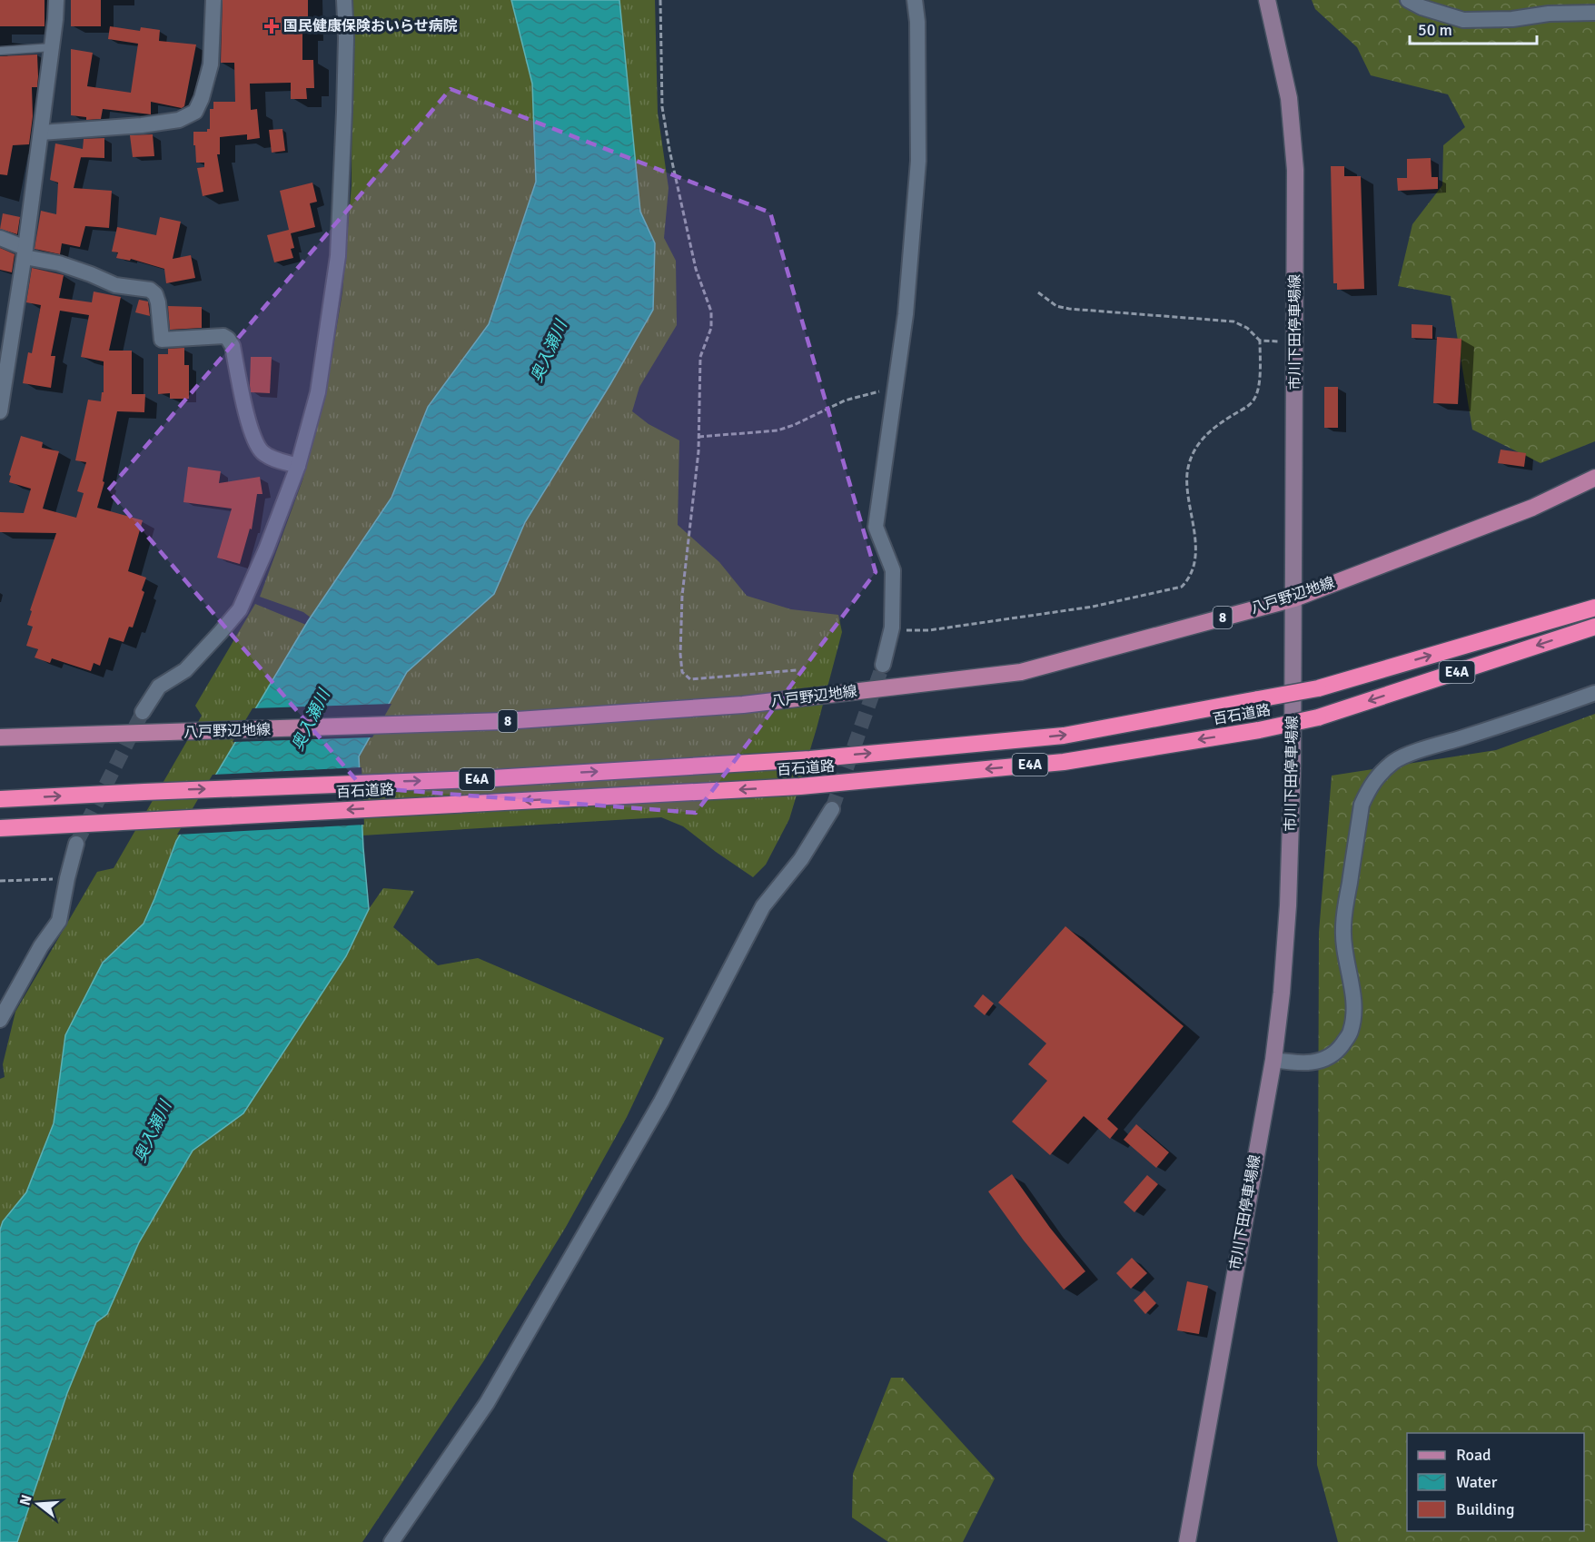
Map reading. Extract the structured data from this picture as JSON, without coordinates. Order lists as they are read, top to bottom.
{
  "streets": {
    "highway": ["E4A", "百石道路"],
    "main road": ["市川下田停車場線", "八戸野辺地線", "8"]
  },
  "crossings": [
    ["市川下田停車場線", "八戸野辺地線"]
  ],
  "water": ["奥入瀬川"],
  "places": {
    "health": ["国民健康保険おいらせ病院"]
  },
  "legend": ["Road", "Water", "Building"],
  "scale_bar": "50 m",
  "north": "left"
}
